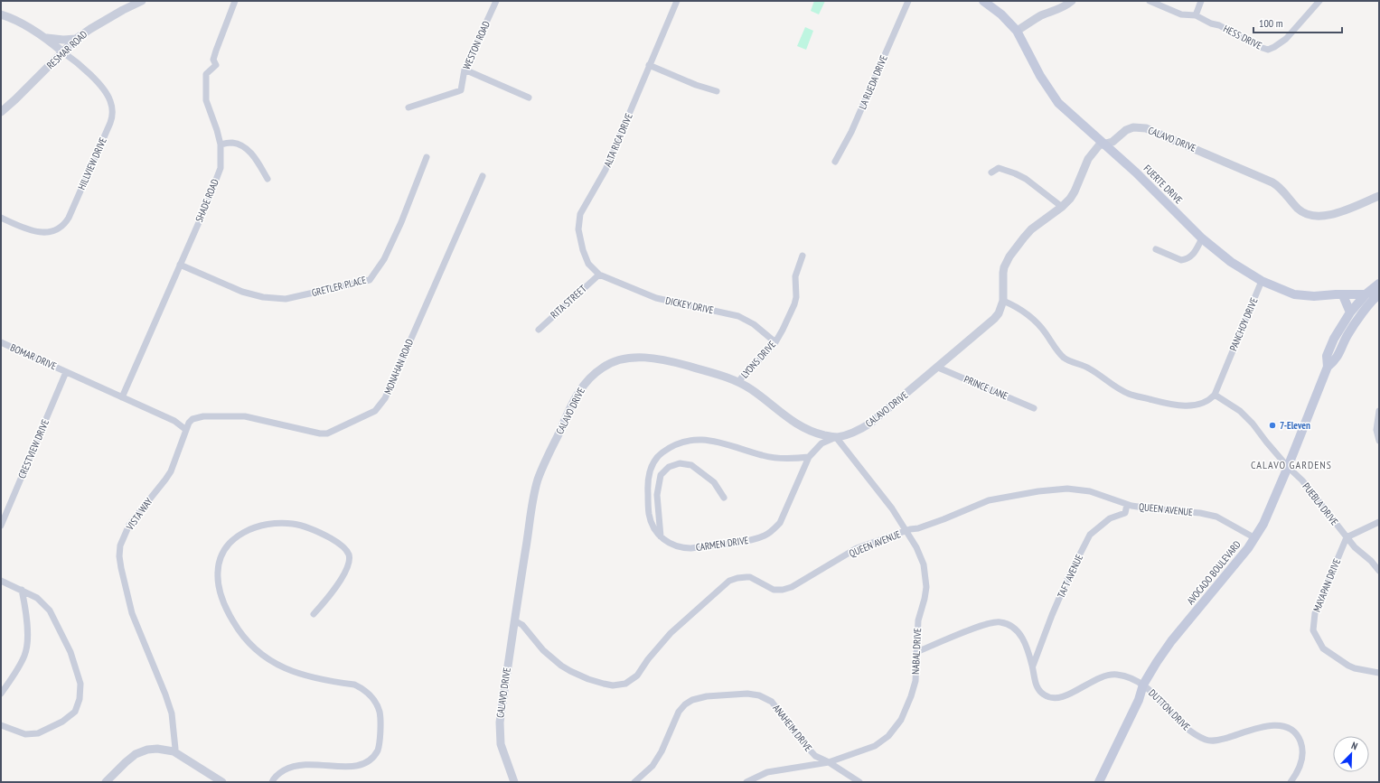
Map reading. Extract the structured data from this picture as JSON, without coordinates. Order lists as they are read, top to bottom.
{
  "streets": {
    "main road": ["FUERTE DRIVE", "AVOCADO BOULEVARD"],
    "street": [
      "HESS DRIVE",
      "WESTON ROAD",
      "RESMAR ROAD",
      "LA RUEDA DRIVE",
      "CALAVO DRIVE",
      "ALTA RICA DRIVE",
      "HILLVIEW DRIVE",
      "SHADE ROAD",
      "GRETLER PLACE",
      "RITA STREET",
      "DICKEY DRIVE",
      "PANCHOY DRIVE",
      "BOMAR DRIVE",
      "LYONS DRIVE",
      "MONAHAN ROAD",
      "PRINCE LANE",
      "CRESTVIEW DRIVE",
      "PUEBLA DRIVE",
      "QUEEN AVENUE",
      "VISTA WAY",
      "CARMEN DRIVE",
      "TAFT AVENUE",
      "MAYAPAN DRIVE",
      "NABAL DRIVE",
      "DUTTON DRIVE",
      "ANAHEIM DRIVE"
    ]
  },
  "crossings": [
    ["RESMAR ROAD", "HILLVIEW DRIVE"],
    ["CALAVO DRIVE", "FUERTE DRIVE"],
    ["CALAVO DRIVE", "LYONS DRIVE"],
    ["CALAVO DRIVE", "PRINCE LANE"],
    ["CALAVO DRIVE", "QUEEN AVENUE"],
    ["CALAVO DRIVE", "CARMEN DRIVE"],
    ["CALAVO DRIVE", "NABAL DRIVE"],
    ["ALTA RICA DRIVE", "RITA STREET"],
    ["ALTA RICA DRIVE", "DICKEY DRIVE"],
    ["FUERTE DRIVE", "PANCHOY DRIVE"],
    ["FUERTE DRIVE", "AVOCADO BOULEVARD"],
    ["SHADE ROAD", "GRETLER PLACE"],
    ["RITA STREET", "DICKEY DRIVE"],
    ["DICKEY DRIVE", "LYONS DRIVE"],
    ["PANCHOY DRIVE", "PUEBLA DRIVE"],
    ["BOMAR DRIVE", "CRESTVIEW DRIVE"],
    ["MONAHAN ROAD", "VISTA WAY"],
    ["PUEBLA DRIVE", "AVOCADO BOULEVARD"],
    ["PUEBLA DRIVE", "MAYAPAN DRIVE"],
    ["QUEEN AVENUE", "AVOCADO BOULEVARD"],
    ["QUEEN AVENUE", "TAFT AVENUE"],
    ["QUEEN AVENUE", "NABAL DRIVE"],
    ["CARMEN DRIVE", "NABAL DRIVE"],
    ["AVOCADO BOULEVARD", "DUTTON DRIVE"],
    ["TAFT AVENUE", "DUTTON DRIVE"],
    ["NABAL DRIVE", "DUTTON DRIVE"],
    ["NABAL DRIVE", "ANAHEIM DRIVE"]
  ],
  "districts": ["CALAVO GARDENS"],
  "places": ["7-Eleven"],
  "scale_bar": "100 m",
  "north": "top right"
}
